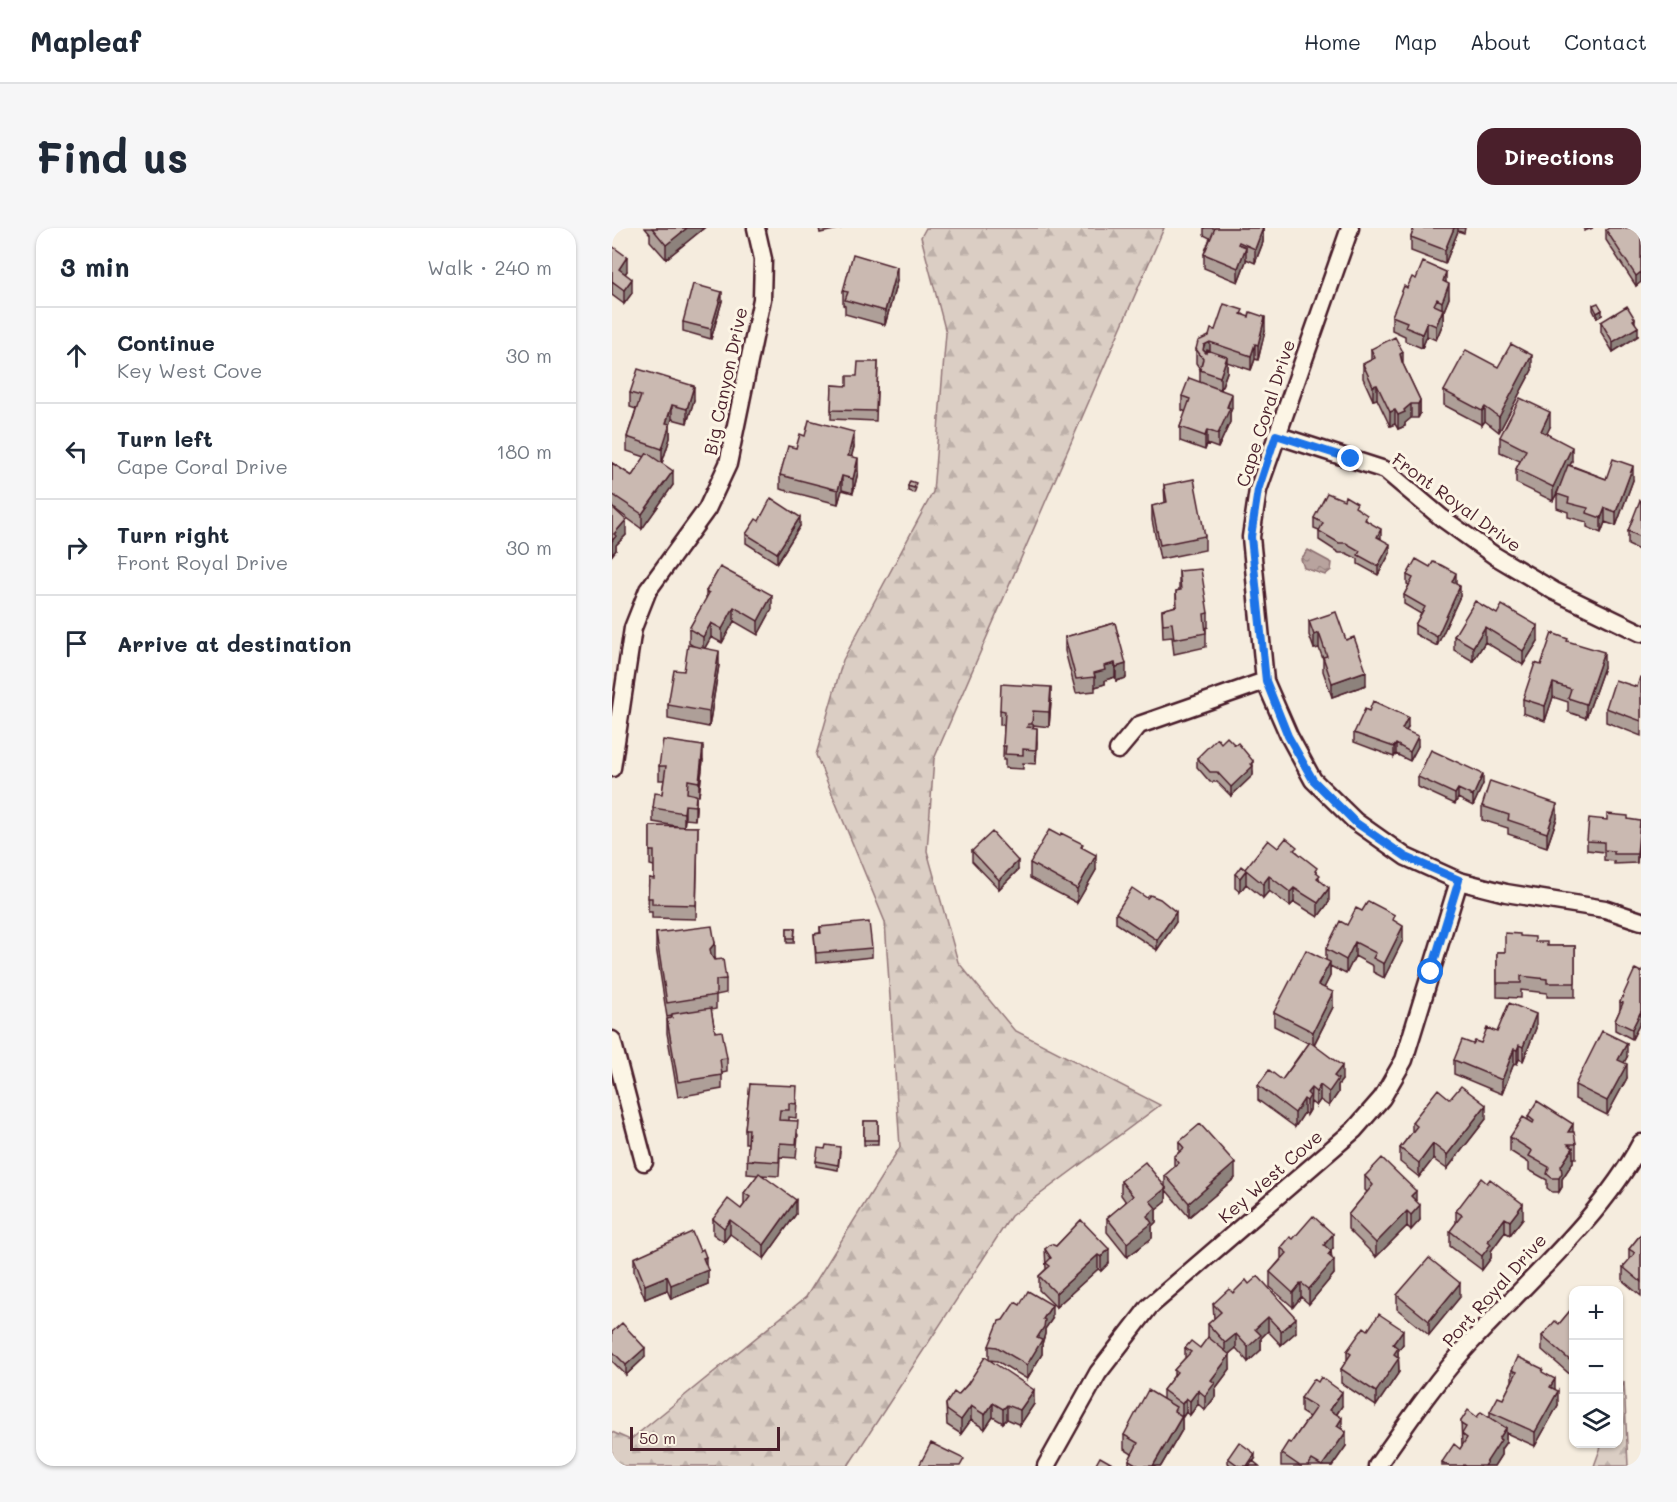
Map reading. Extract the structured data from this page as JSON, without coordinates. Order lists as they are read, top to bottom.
{
  "streets": {
    "street": [
      "Big Canyon Drive",
      "Cape Coral Drive",
      "Front Royal Drive",
      "Key West Cove",
      "Port Royal Drive"
    ]
  },
  "crossings": [
    ["Cape Coral Drive", "Front Royal Drive"],
    ["Cape Coral Drive", "Key West Cove"]
  ],
  "scale_bar": "50 m",
  "page": {
    "header": "Mapleaf",
    "nav": [
      "Home",
      "Map",
      "About",
      "Contact"
    ],
    "buttons": "Directions",
    "title": "Find us",
    "heading": ["3 min", "Walk · 240 m"],
    "list": [
      ["Continue", "Key West Cove", "30 m"],
      ["Turn left", "Cape Coral Drive", "180 m"],
      ["Turn right", "Front Royal Drive", "30 m"],
      "Arrive at destination"
    ],
    "map_buttons": ["+", "−"],
    "scale": "50 m"
  }
}
